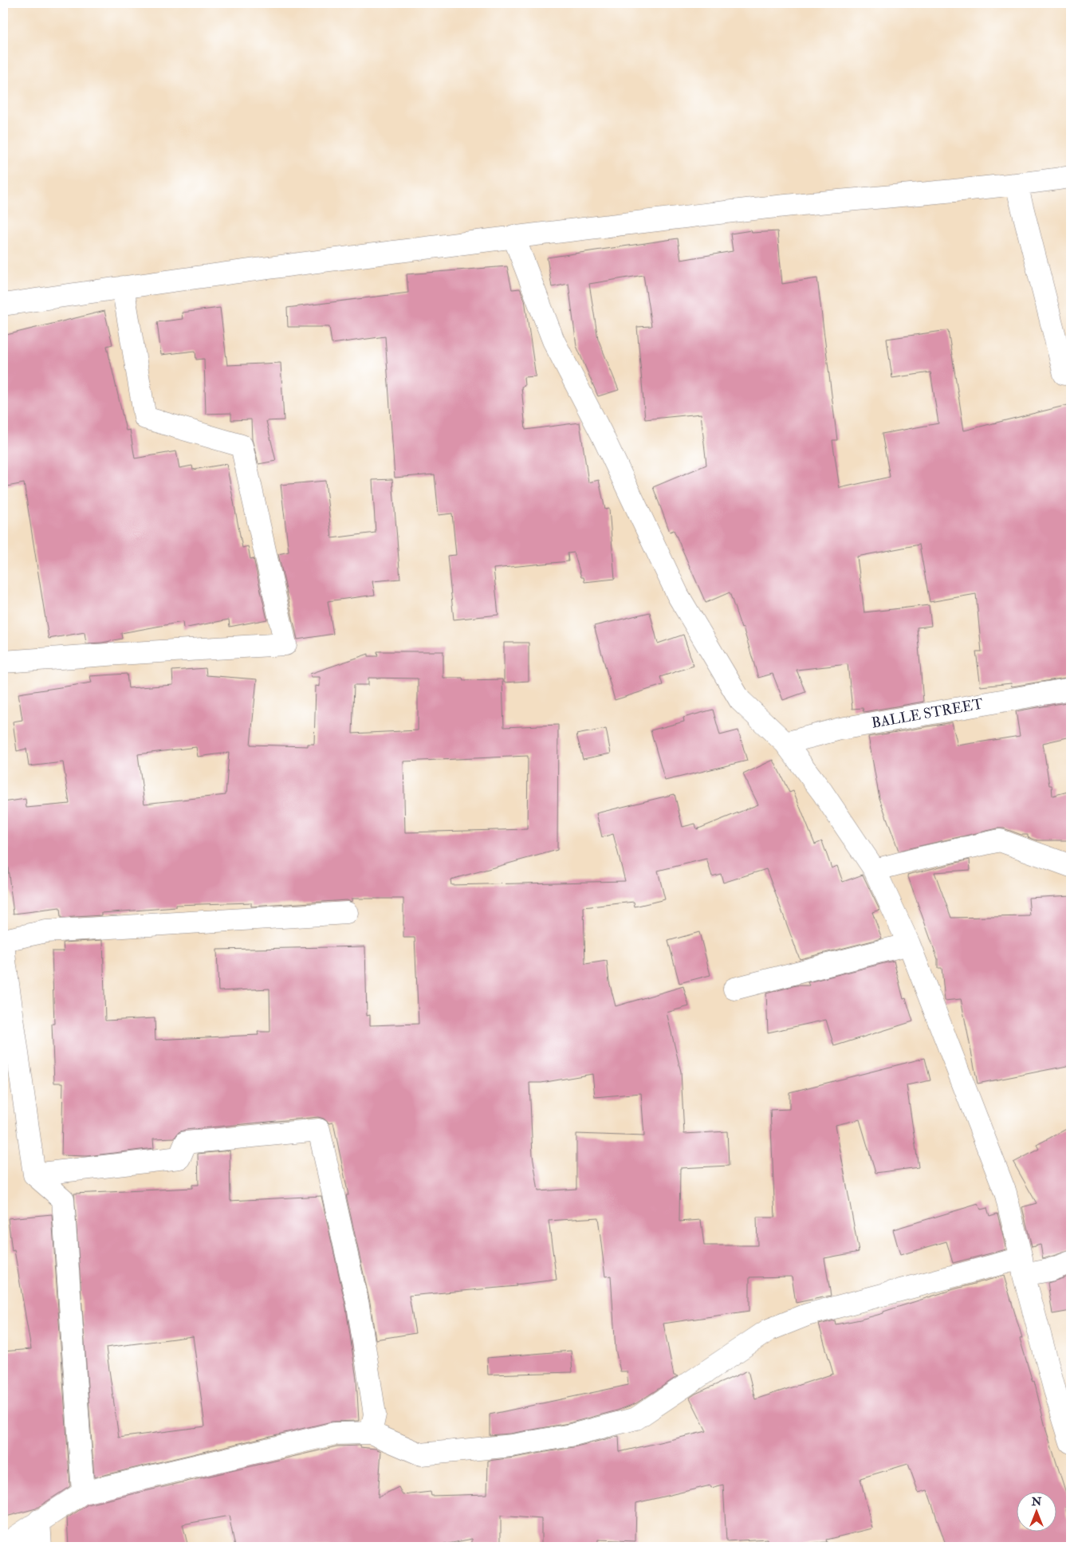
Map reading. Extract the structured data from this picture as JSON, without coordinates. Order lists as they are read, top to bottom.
{
  "streets": {
    "street": ["BALLE STREET"]
  },
  "north": "top"
}
